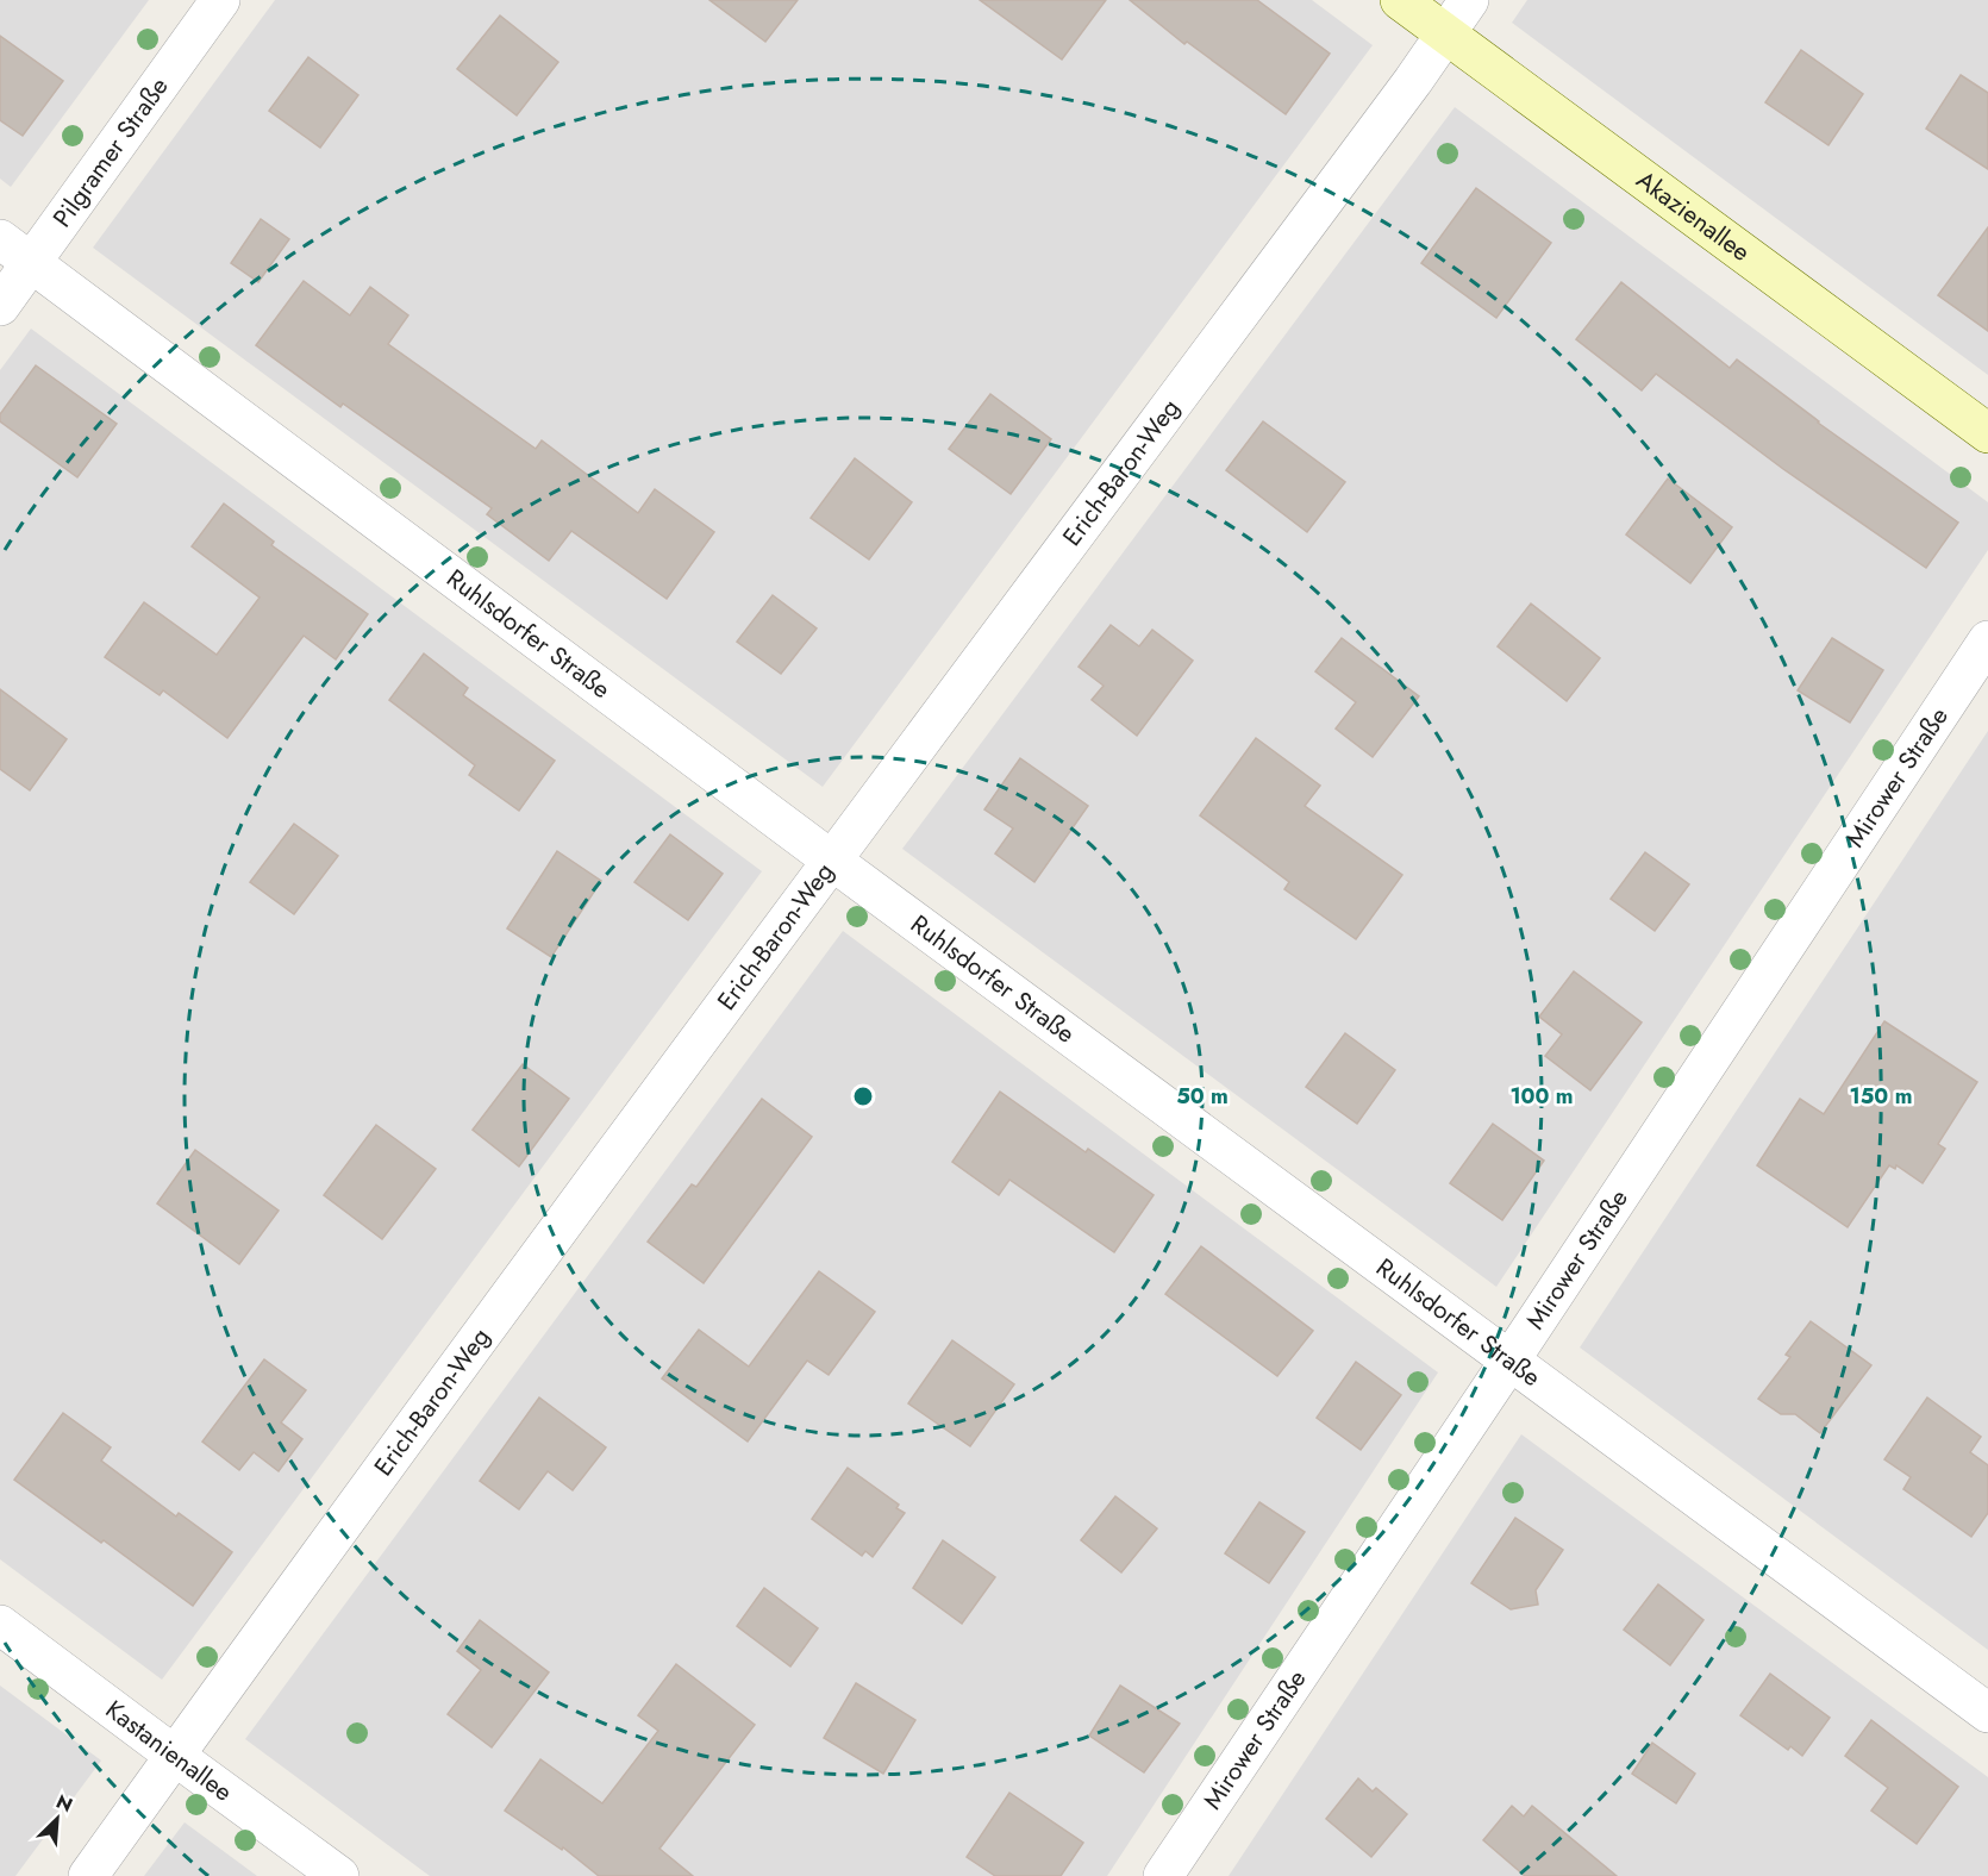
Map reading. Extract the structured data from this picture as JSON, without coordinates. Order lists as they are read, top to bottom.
{
  "streets": {
    "street": [
      "Pilgramer Straße",
      "Akazienallee",
      "Erich-Baron-Weg",
      "Ruhlsdorfer Straße",
      "Mirower Straße",
      "Kastanienallee"
    ]
  },
  "crossings": [
    ["Pilgramer Straße", "Ruhlsdorfer Straße"],
    ["Akazienallee", "Erich-Baron-Weg"],
    ["Erich-Baron-Weg", "Ruhlsdorfer Straße"],
    ["Erich-Baron-Weg", "Kastanienallee"],
    ["Ruhlsdorfer Straße", "Mirower Straße"]
  ],
  "north": "top right",
  "rings": ["50 m", "100 m", "150 m"]
}
